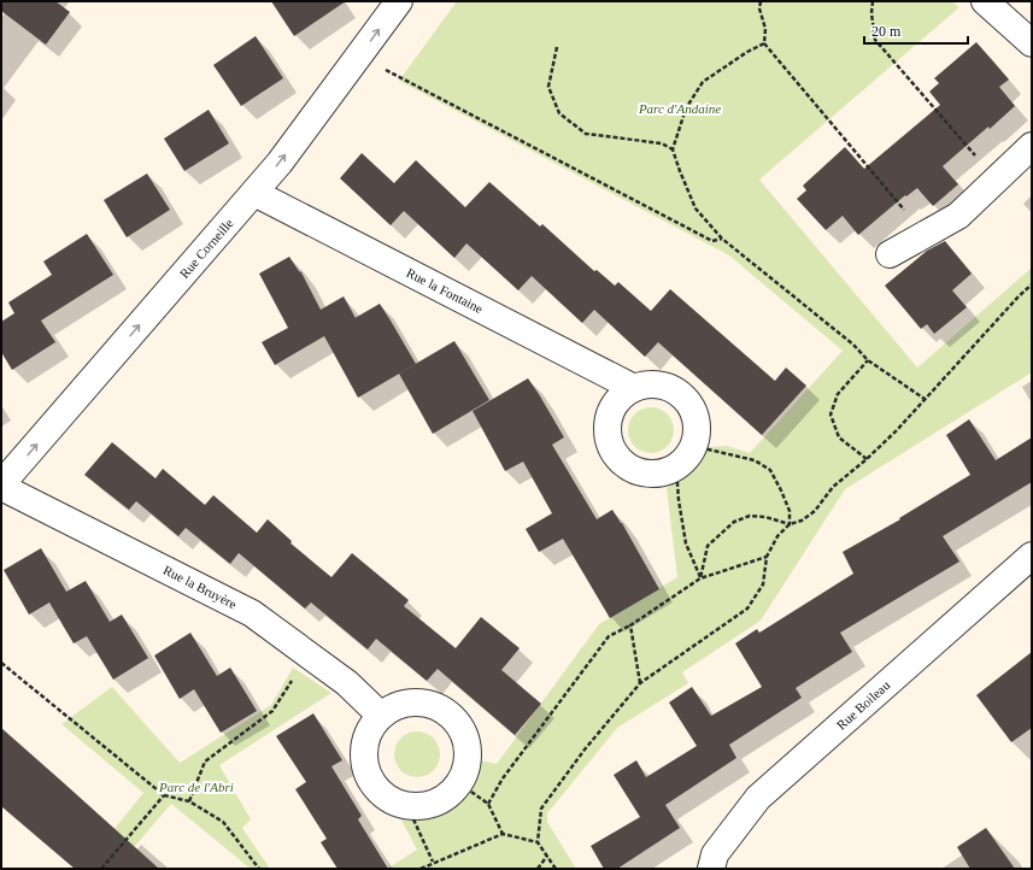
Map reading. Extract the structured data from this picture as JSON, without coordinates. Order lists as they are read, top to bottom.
{
  "streets": {
    "street": [
      "Rue Corneille",
      "Rue la Fontaine",
      "Rue la Bruyère",
      "Rue Boileau"
    ]
  },
  "crossings": [
    ["Rue Corneille", "Rue la Fontaine"],
    ["Rue Corneille", "Rue la Bruyère"]
  ],
  "one_way": ["Rue Corneille"],
  "parks": ["Parc d'Andaine", "Parc de l'Abri"],
  "scale_bar": "20 m"
}
